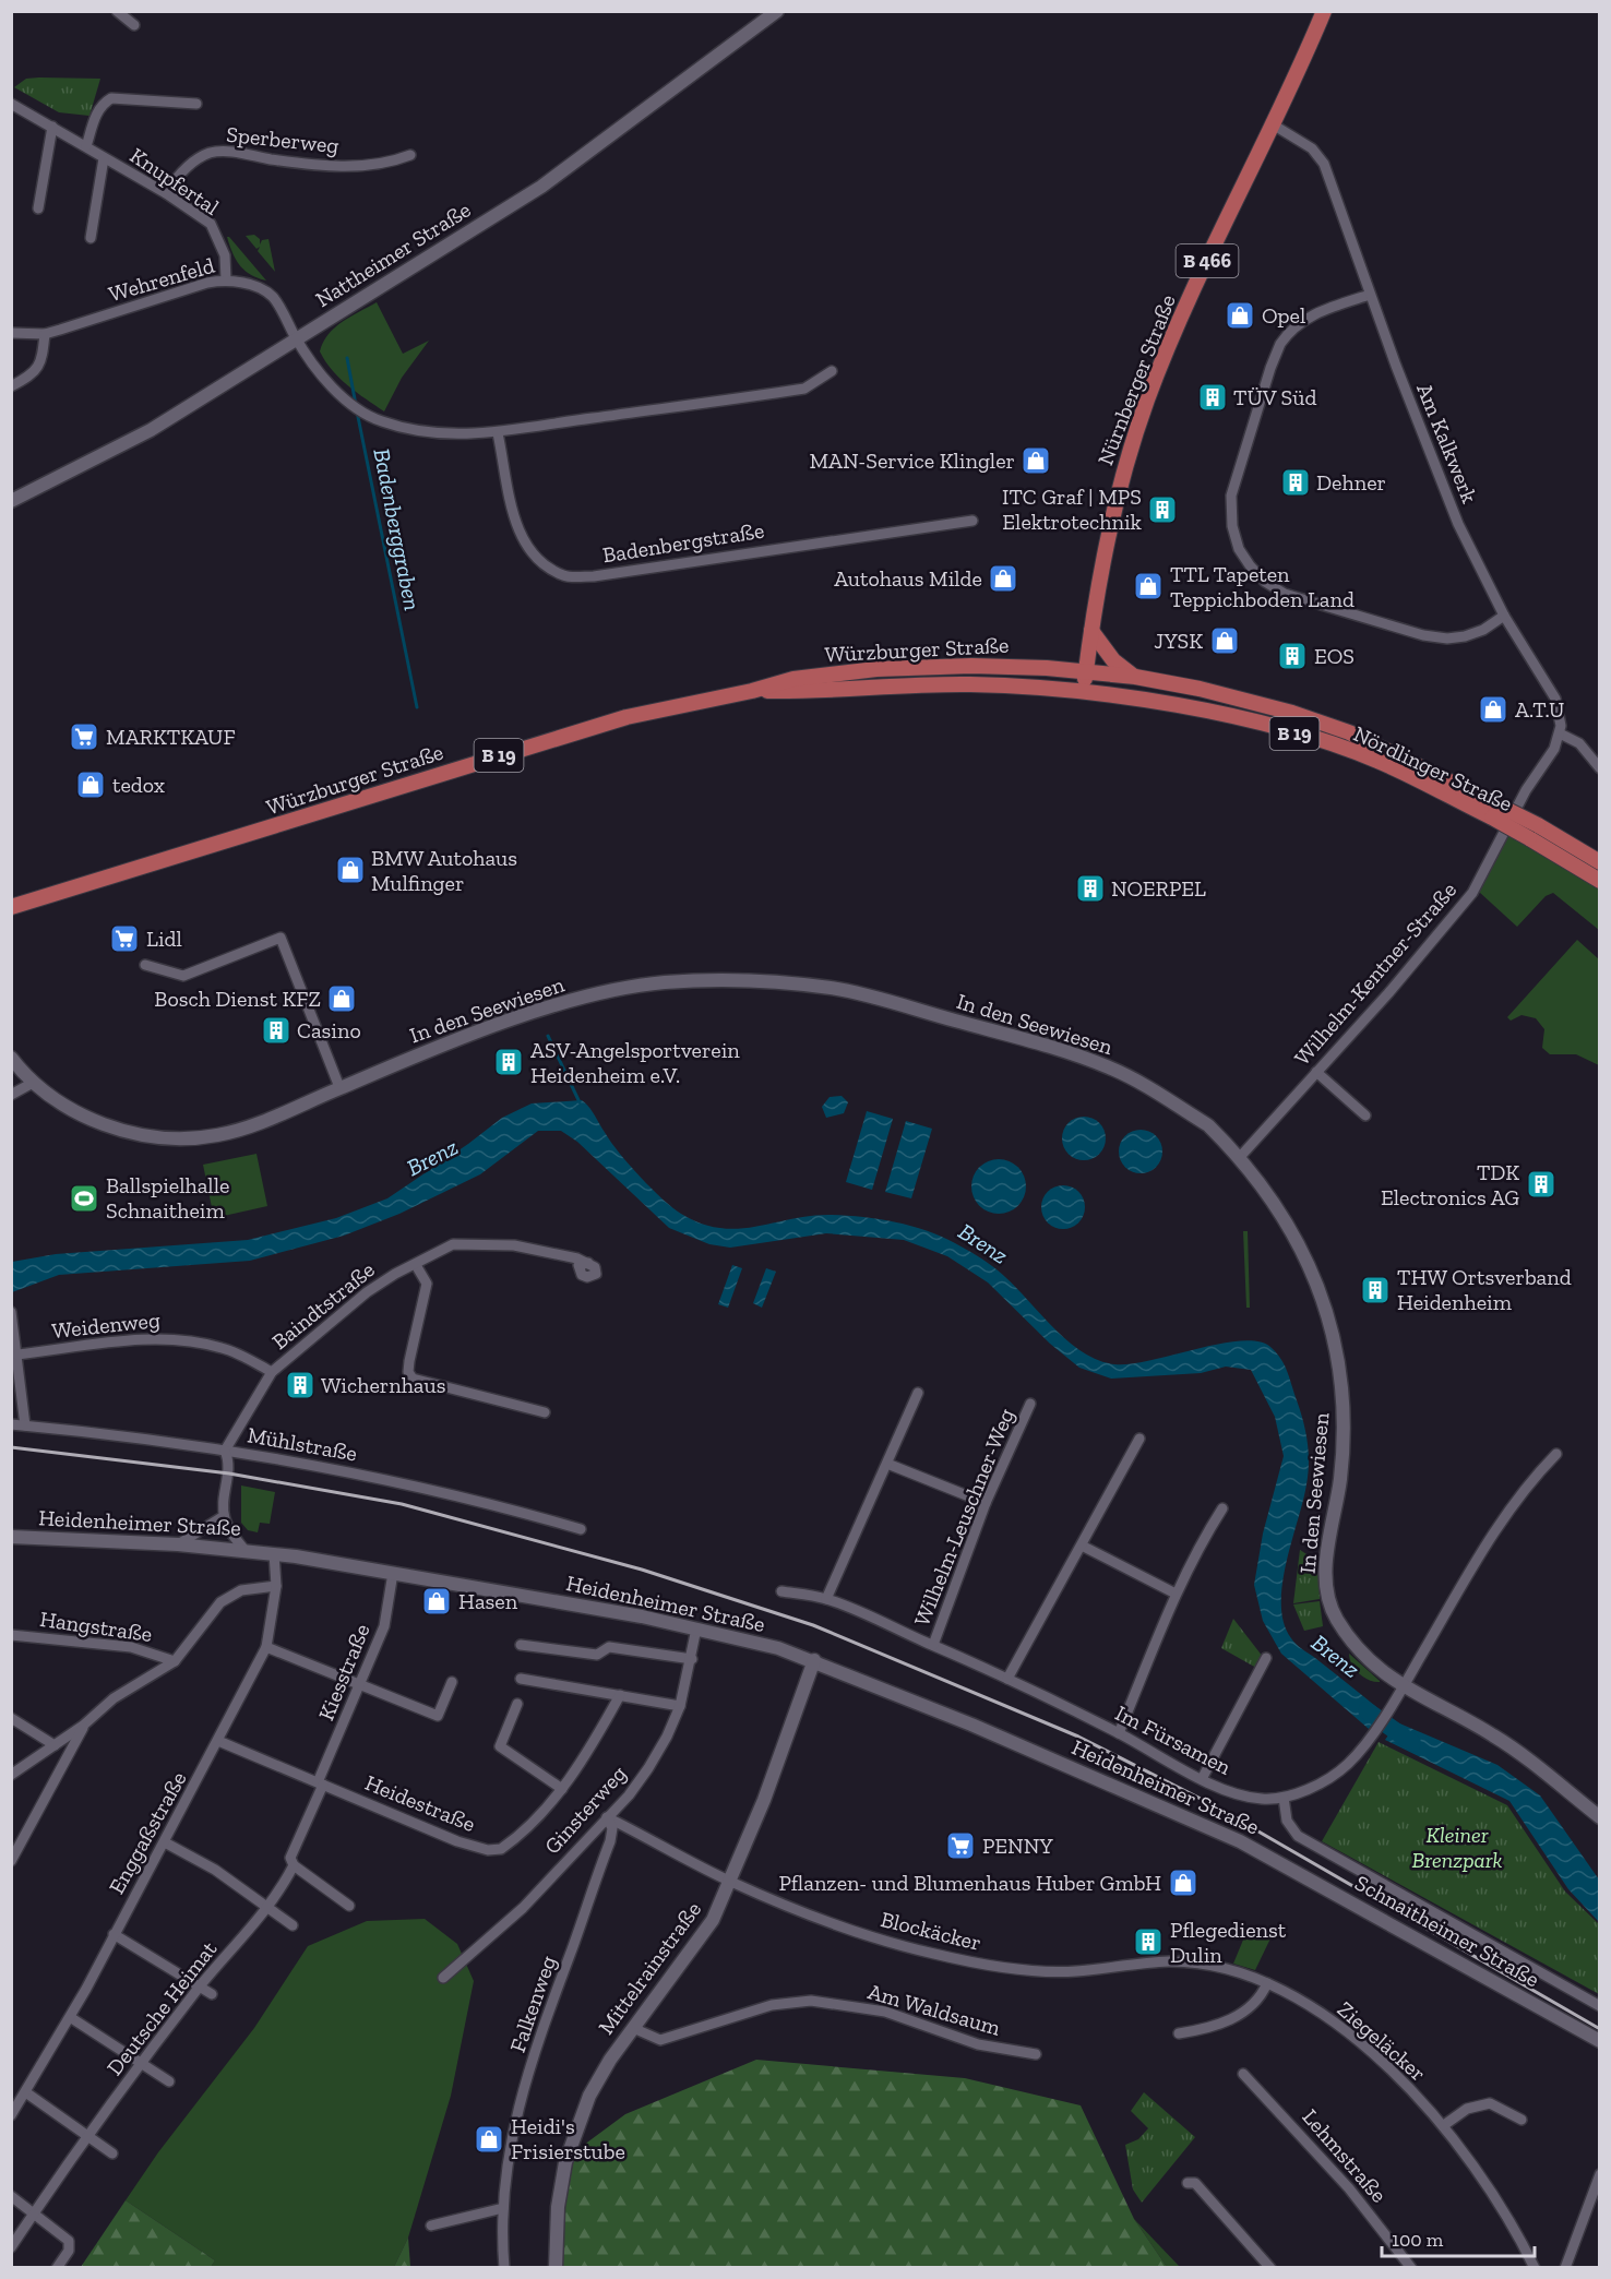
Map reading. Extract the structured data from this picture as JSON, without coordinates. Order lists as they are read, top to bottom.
{
  "streets": {
    "main road": [
      "B 466",
      "Nürnberger Straße",
      "Würzburger Straße",
      "B 19",
      "Nördlinger Straße"
    ],
    "street": [
      "Sperberweg",
      "Knupfertal",
      "Nattheimer Straße",
      "Wehrenfeld",
      "Am Kalkwerk",
      "Badenbergstraße",
      "Wilhelm-Kentner-Straße",
      "In den Seewiesen",
      "Baindtstraße",
      "Weidenweg",
      "Mühlstraße",
      "Wilhelm-Leuschner-Weg",
      "Heidenheimer Straße",
      "Hangstraße",
      "Kiesstraße",
      "Im Fürsamen",
      "Heidestraße",
      "Ginsterweg",
      "Enggaßstraße",
      "Blockäcker",
      "Schnaitheimer Straße",
      "Mittelrainstraße",
      "Falkenweg",
      "Deutsche Heimat",
      "Am Waldsaum",
      "Ziegeläcker",
      "Lehmstraße"
    ]
  },
  "crossings": [
    ["Sperberweg", "Knupfertal"],
    ["Knupfertal", "Wehrenfeld"],
    ["Nattheimer Straße", "Wehrenfeld"],
    ["B 466", "Nürnberger Straße"],
    ["B 466", "Würzburger Straße"],
    ["B 466", "Nördlinger Straße"],
    ["Nürnberger Straße", "Am Kalkwerk"],
    ["Nürnberger Straße", "Würzburger Straße"],
    ["Nürnberger Straße", "B 19"],
    ["Nürnberger Straße", "Nördlinger Straße"],
    ["Am Kalkwerk", "Wilhelm-Kentner-Straße"],
    ["Würzburger Straße", "Nördlinger Straße"],
    ["B 19", "Nördlinger Straße"],
    ["Wilhelm-Kentner-Straße", "In den Seewiesen"],
    ["In den Seewiesen", "Im Fürsamen"],
    ["Baindtstraße", "Weidenweg"],
    ["Baindtstraße", "Mühlstraße"],
    ["Wilhelm-Leuschner-Weg", "Im Fürsamen"],
    ["Heidenheimer Straße", "Kiesstraße"],
    ["Heidenheimer Straße", "Ginsterweg"],
    ["Heidenheimer Straße", "Enggaßstraße"],
    ["Heidenheimer Straße", "Schnaitheimer Straße"],
    ["Heidenheimer Straße", "Mittelrainstraße"],
    ["Kiesstraße", "Heidestraße"],
    ["Kiesstraße", "Deutsche Heimat"],
    ["Heidestraße", "Enggaßstraße"],
    ["Heidestraße", "Deutsche Heimat"],
    ["Ginsterweg", "Blockäcker"],
    ["Ginsterweg", "Falkenweg"],
    ["Blockäcker", "Mittelrainstraße"],
    ["Blockäcker", "Falkenweg"],
    ["Blockäcker", "Ziegeläcker"],
    ["Mittelrainstraße", "Am Waldsaum"]
  ],
  "water": ["Badenberggraben", "Brenz"],
  "parks": ["Kleiner Brenzpark"],
  "places": {
    "shop": [
      "Opel",
      "MAN-Service Klingler",
      "Autohaus Milde",
      "TTL Tapeten Teppichboden Land",
      "JYSK",
      "A.T.U",
      "tedox",
      "BMW Autohaus Mulfinger",
      "Bosch Dienst KFZ",
      "Hasen",
      "Pflanzen- und Blumenhaus Huber GmbH",
      "Heidi's Frisierstube"
    ],
    "building": [
      "TÜV Süd",
      "Dehner",
      "ITC Graf | MPS Elektrotechnik",
      "EOS",
      "NOERPEL",
      "Casino",
      "ASV-Angelsportverein Heidenheim e.V.",
      "TDK Electronics AG",
      "THW Ortsverband Heidenheim",
      "Wichernhaus",
      "Pflegedienst Dulin"
    ],
    "supermarket": ["MARKTKAUF", "Lidl", "PENNY"],
    "sports": ["Ballspielhalle Schnaitheim"]
  },
  "scale_bar": "100 m"
}
